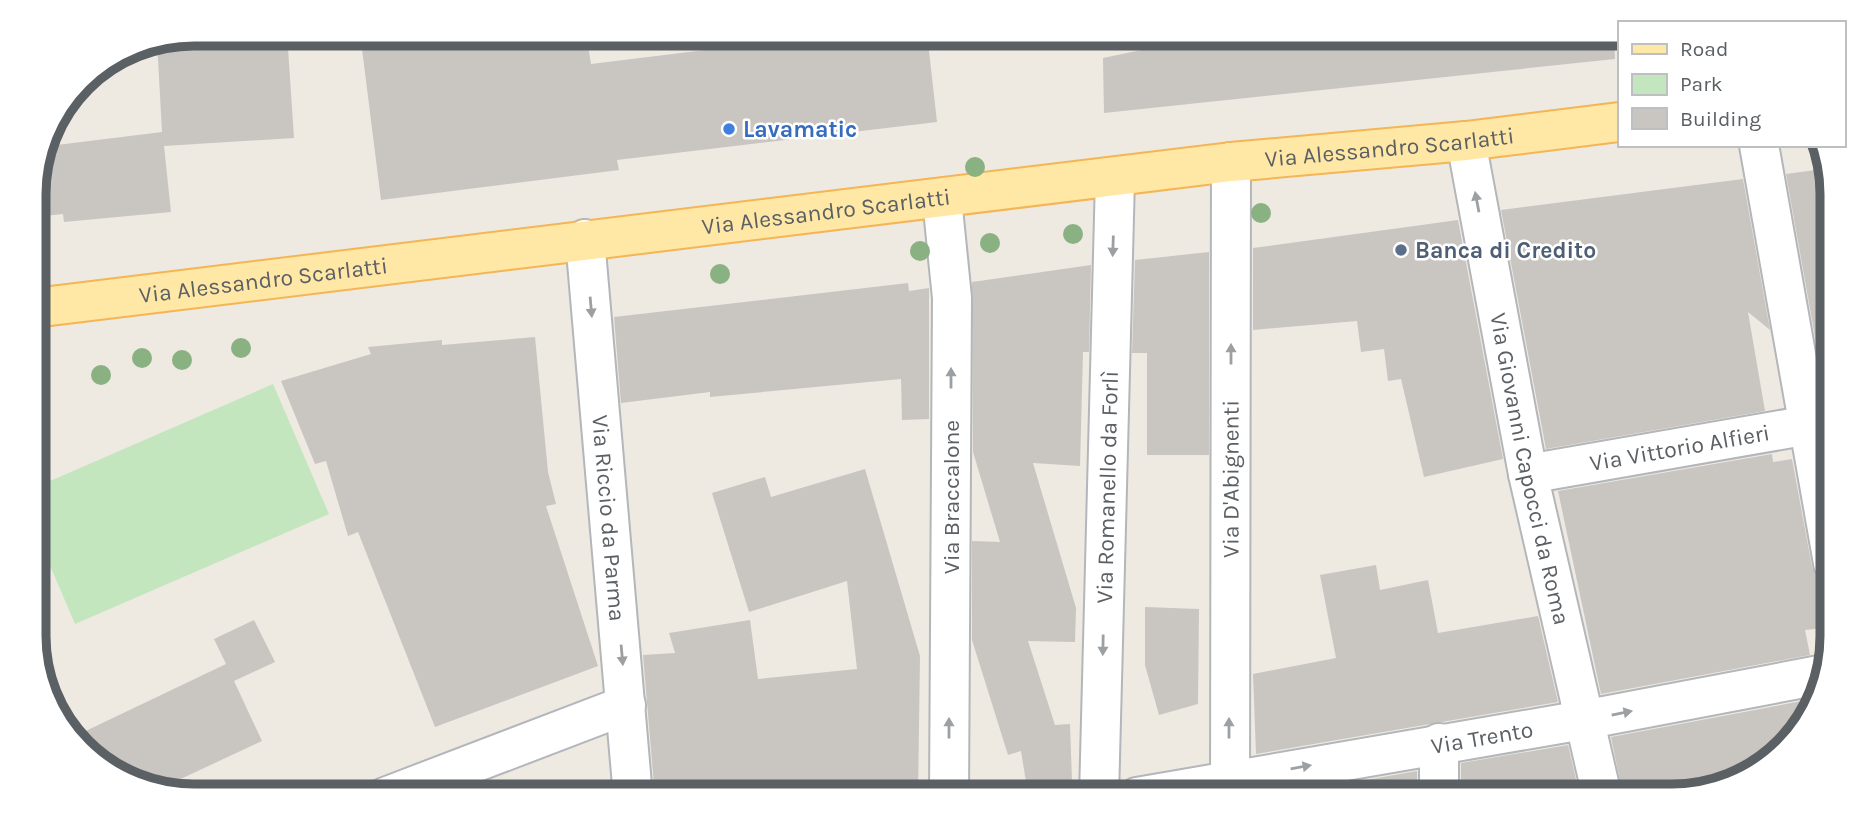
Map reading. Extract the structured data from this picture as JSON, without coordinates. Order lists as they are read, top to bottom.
{
  "streets": {
    "main road": ["Via Alessandro Scarlatti"],
    "street": [
      "Via Vittorio Alfieri",
      "Via Giovanni Capocci da Roma",
      "Via D'Abignenti",
      "Via Romanello da Forlì",
      "Via Braccalone",
      "Via Riccio da Parma",
      "Via Trento"
    ]
  },
  "crossings": [
    ["Via Alessandro Scarlatti", "Via Giovanni Capocci da Roma"],
    ["Via Alessandro Scarlatti", "Via D'Abignenti"],
    ["Via Alessandro Scarlatti", "Via Romanello da Forlì"],
    ["Via Alessandro Scarlatti", "Via Braccalone"],
    ["Via Alessandro Scarlatti", "Via Riccio da Parma"],
    ["Via Vittorio Alfieri", "Via Giovanni Capocci da Roma"],
    ["Via Giovanni Capocci da Roma", "Via Trento"]
  ],
  "one_way": [
    "Via D'Abignenti",
    "Via Romanello da Forlì",
    "Via Braccalone",
    "Via Riccio da Parma",
    "Via Trento"
  ],
  "places": ["Lavamatic", "Banca di Credito"],
  "legend": ["Road", "Park", "Building"]
}
